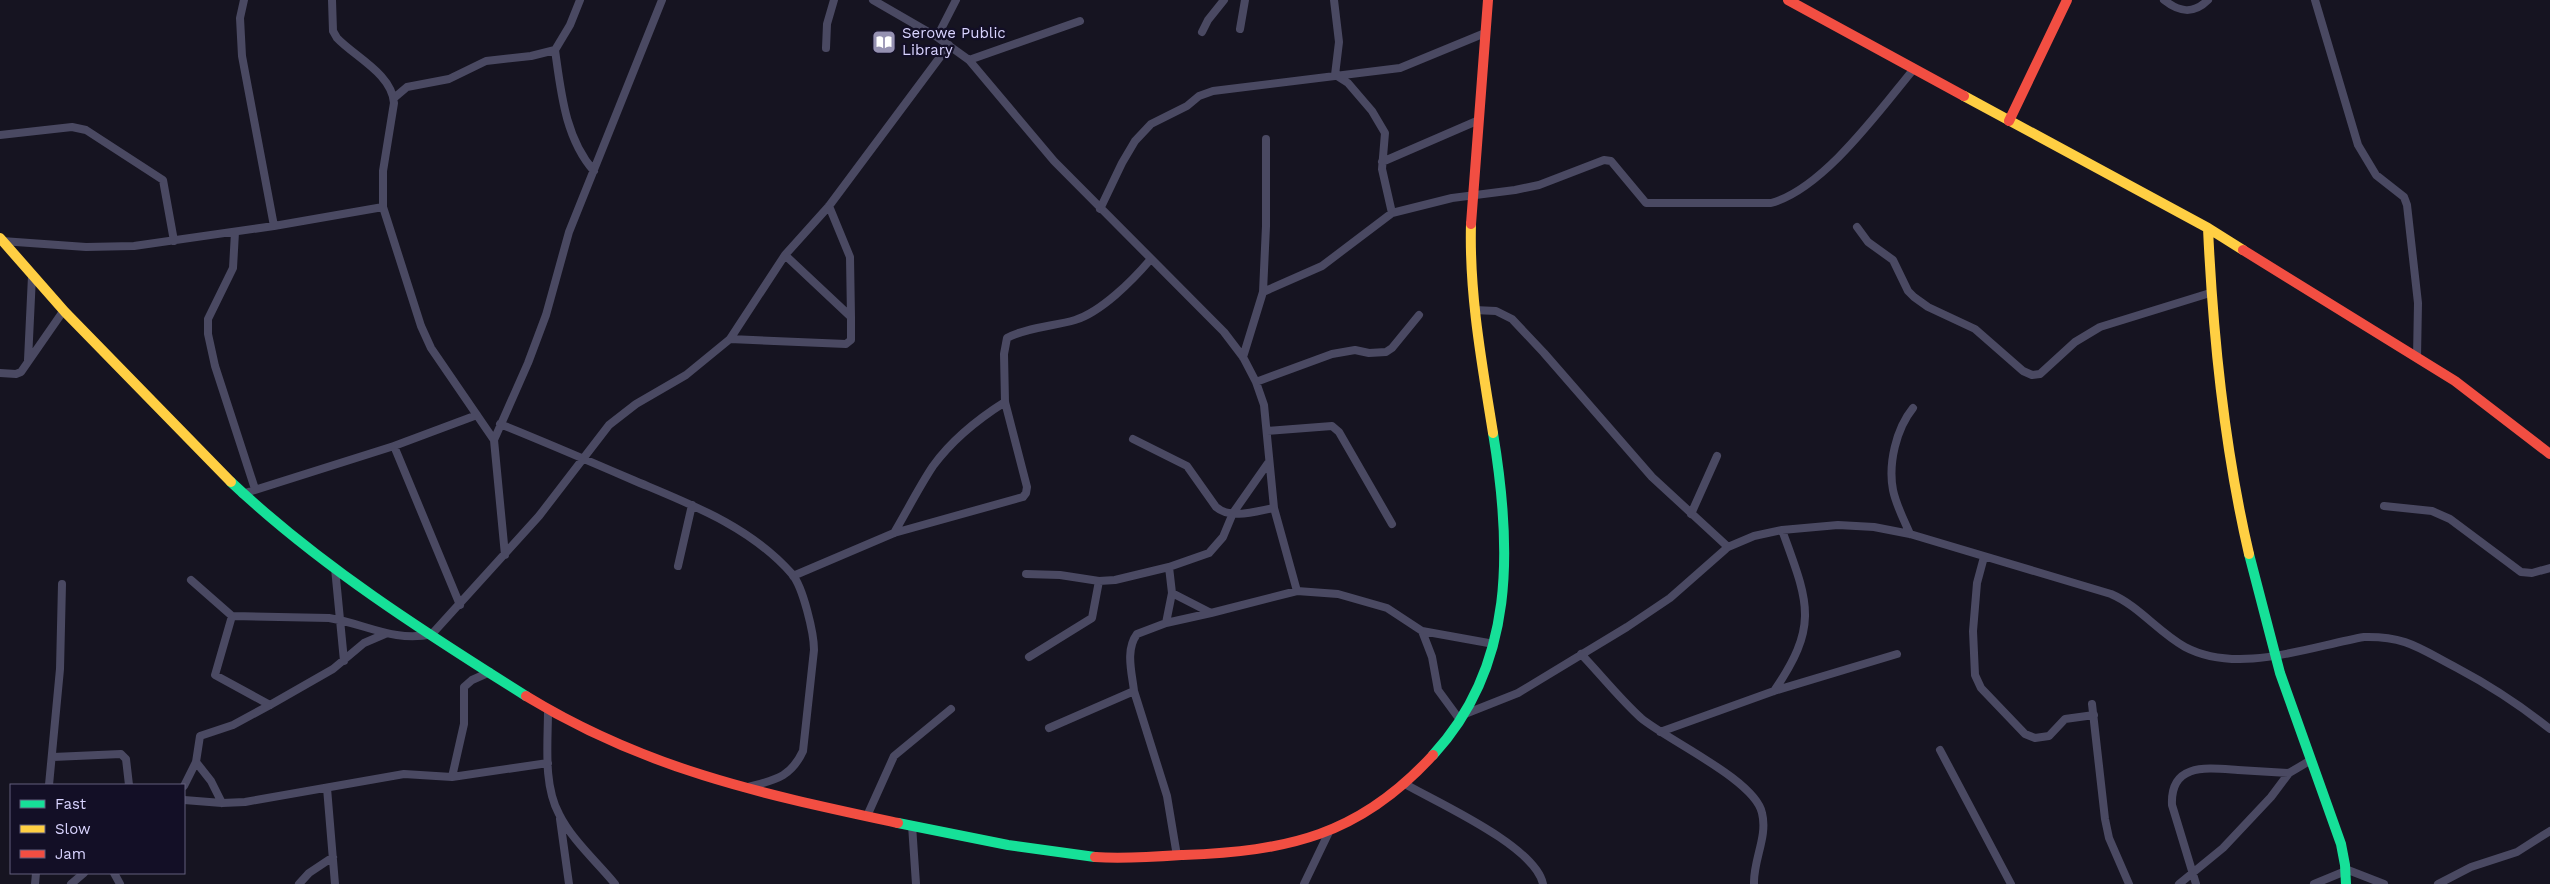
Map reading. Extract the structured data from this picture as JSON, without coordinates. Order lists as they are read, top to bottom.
{
  "places": {
    "library": ["Serowe Public Library"]
  },
  "legend": ["Fast", "Slow", "Jam"]
}
